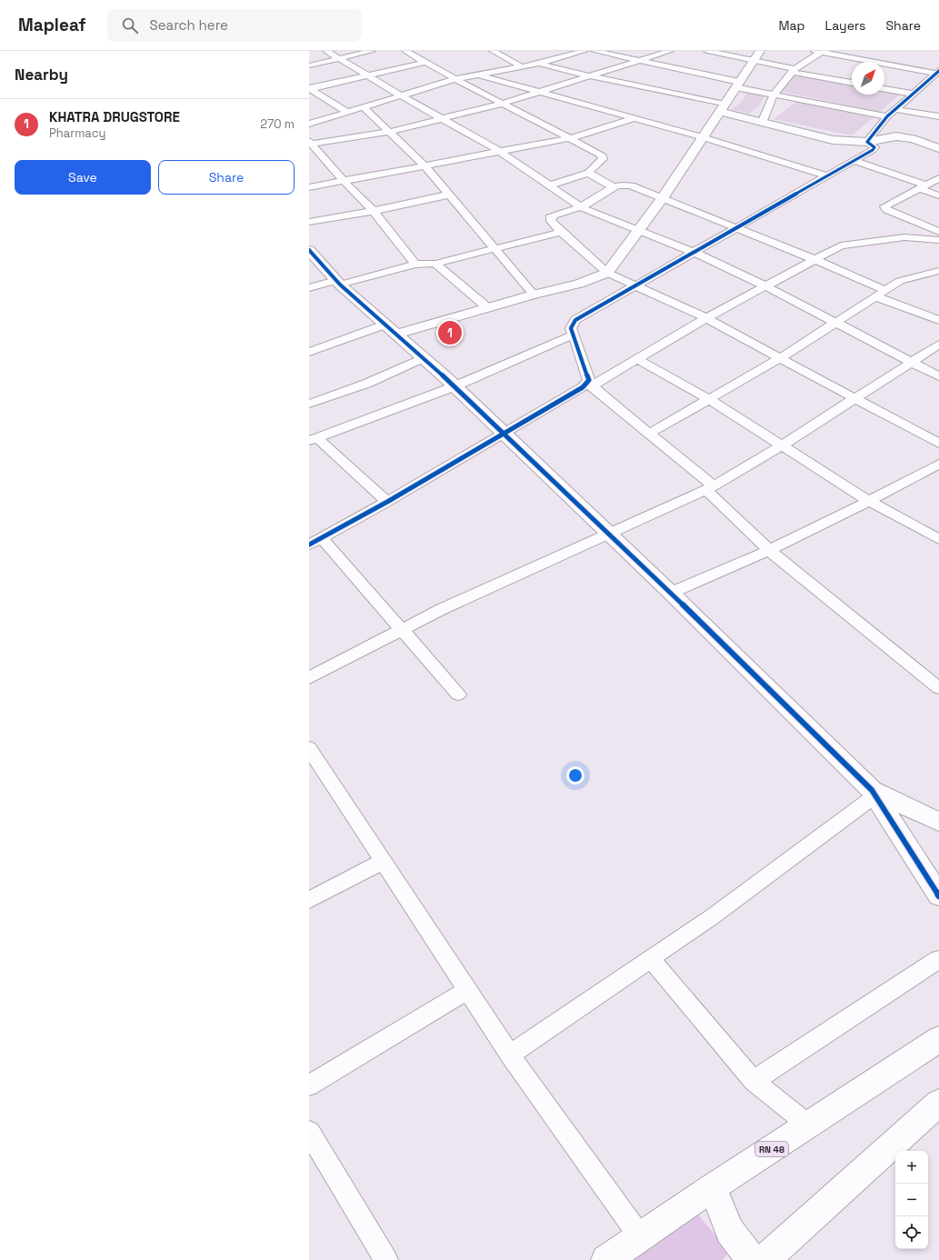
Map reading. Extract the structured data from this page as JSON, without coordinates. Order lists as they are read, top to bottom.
{
  "streets": {
    "main road": ["RN 48"]
  },
  "north": "top right",
  "page": {
    "header": "Mapleaf",
    "search": "Search here",
    "nav": ["Map", "Layers", "Share"],
    "heading": "Nearby",
    "list": [
      {
        "mark": "1",
        "name": "KHATRA DRUGSTORE",
        "note": "Pharmacy",
        "value": "270 m"
      }
    ],
    "buttons": ["Save", "Share"],
    "pins": "1",
    "map_buttons": ["+", "−"]
  }
}
